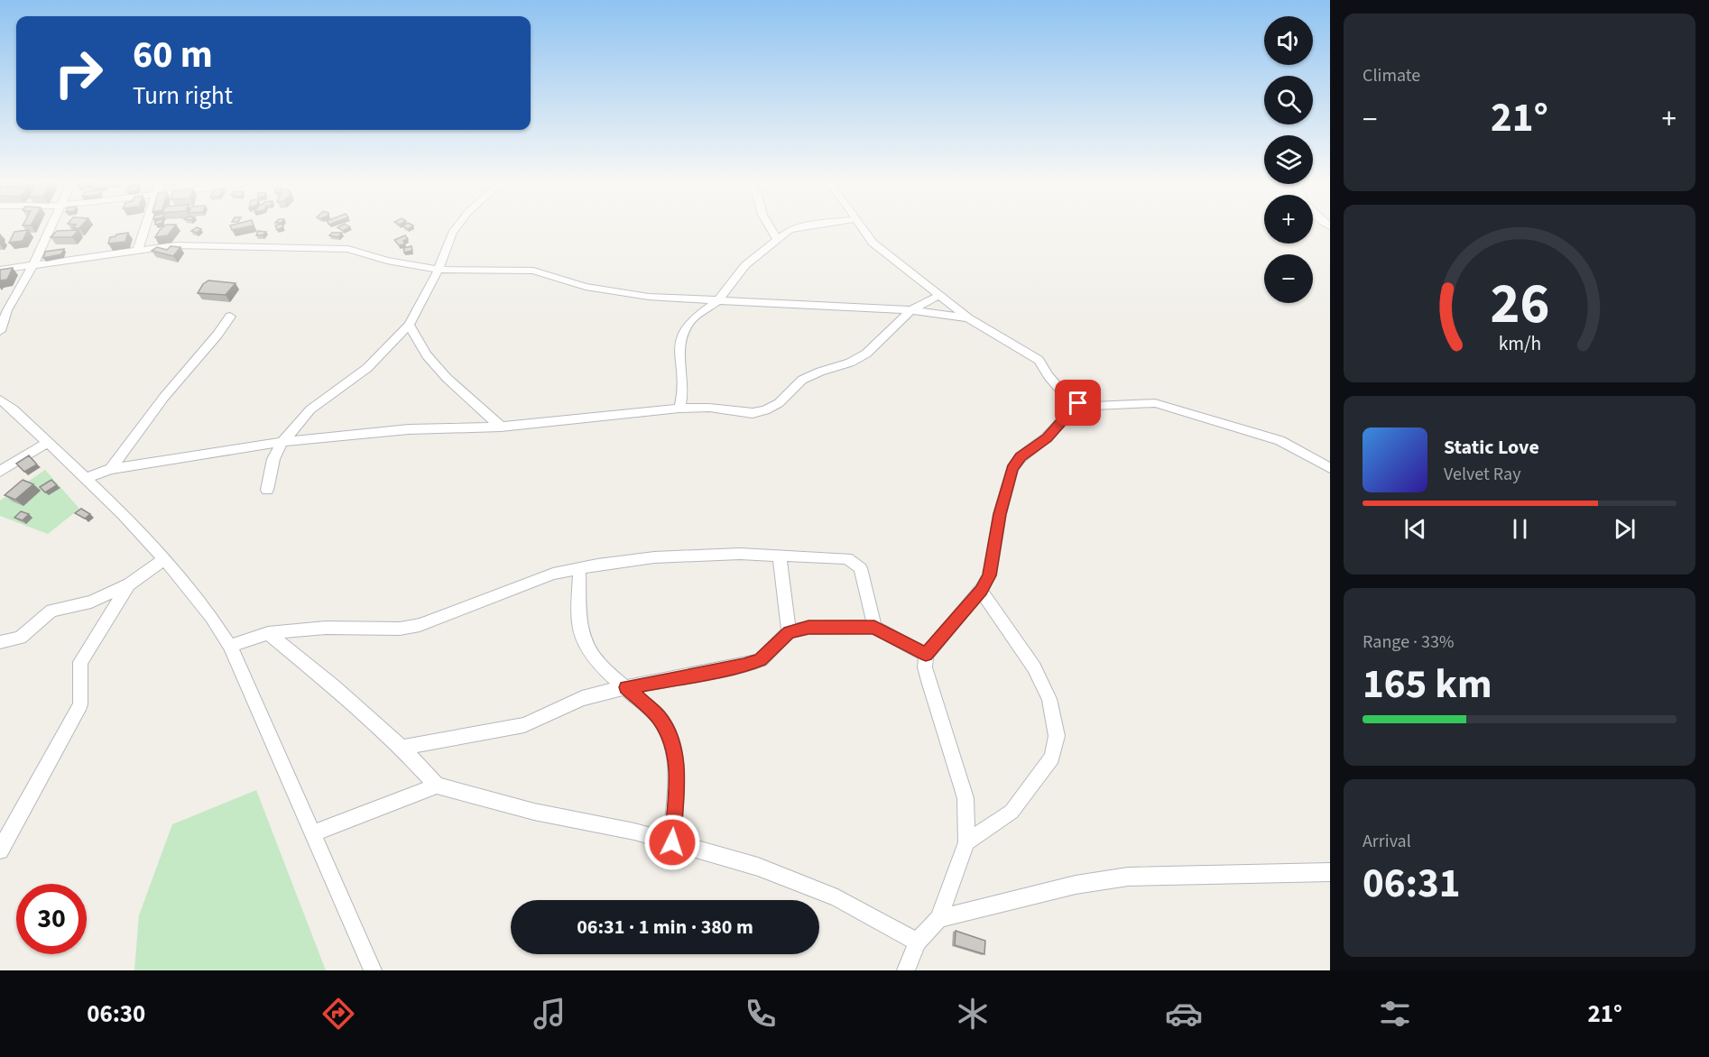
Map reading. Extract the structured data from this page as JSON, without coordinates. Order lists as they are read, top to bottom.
{
  "page": {
    "tile": [
      "Climate",
      ["Range · 33%", "165 km"],
      ["Arrival", "06:31"]
    ],
    "map_buttons": ["+", "−"],
    "turn": ["60 m", "Turn right"],
    "heat": ["−", "21°", "+"],
    "song": ["Static Love", "Velvet Ray"],
    "limit": "30",
    "trip": "06:31 · 1 min · 380 m",
    "tabs": ["06:30", "21°"],
    "gauge": ["26", "km/h"]
  }
}
